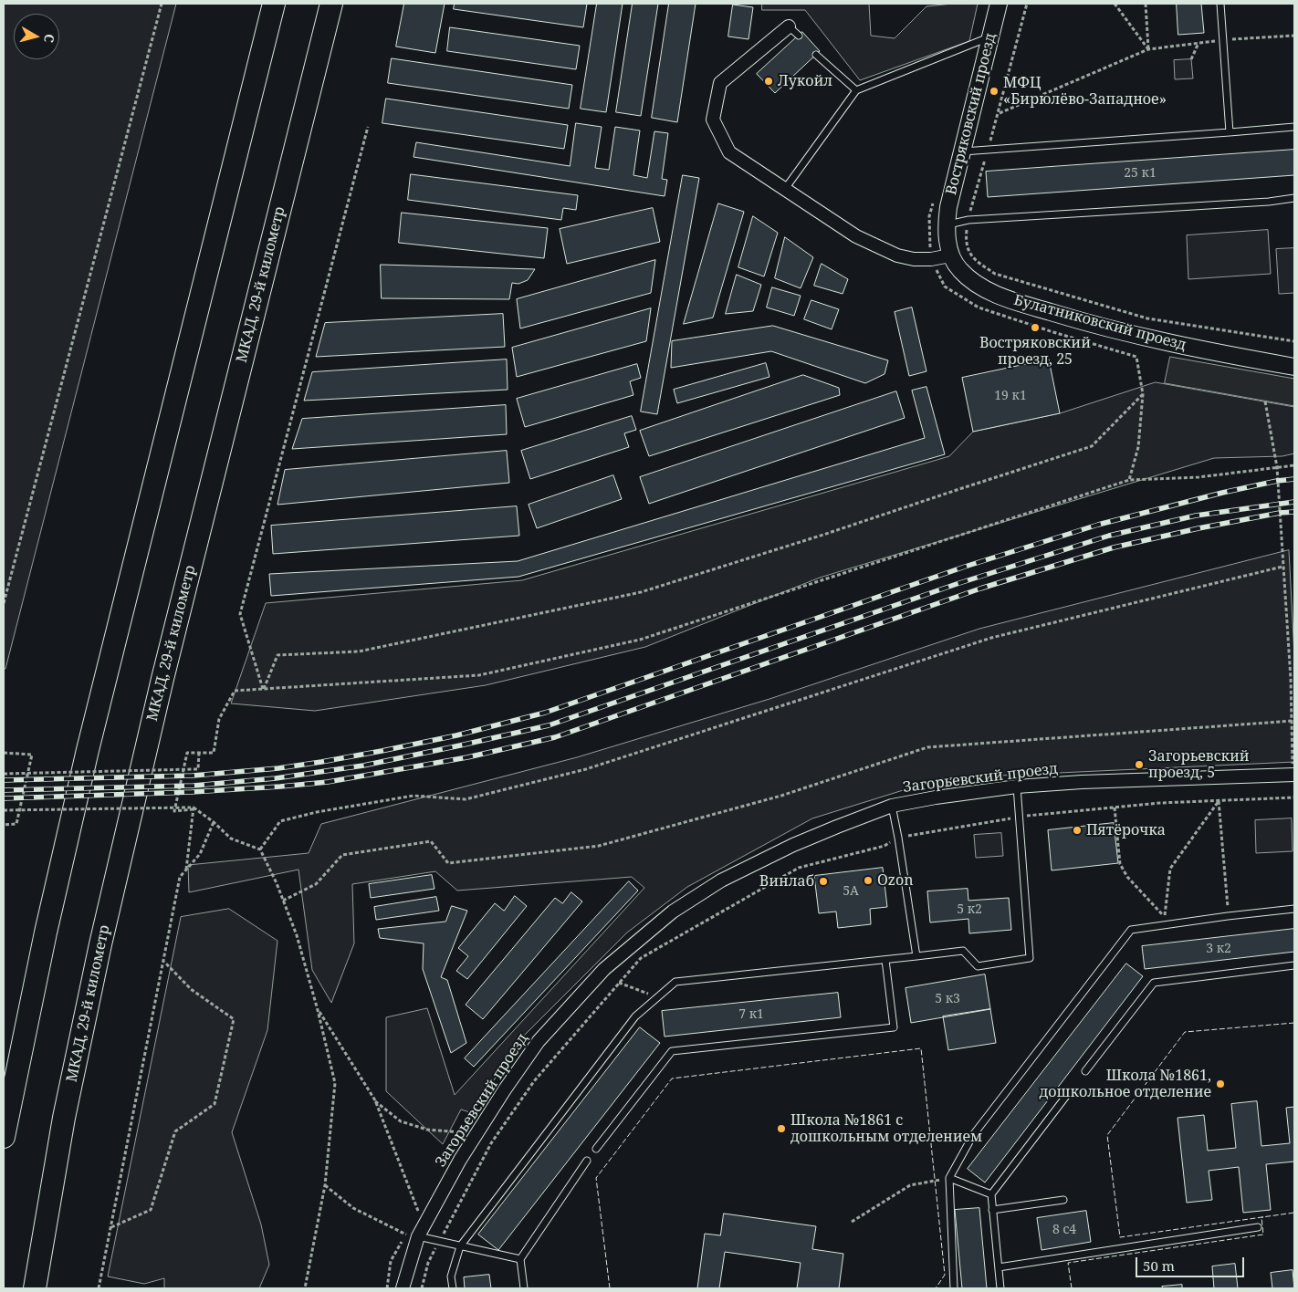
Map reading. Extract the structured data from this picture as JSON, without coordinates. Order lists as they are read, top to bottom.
{
  "streets": {
    "highway": ["МКАД, 29-й километр"],
    "street": ["Востряковский проезд", "Булатниковский проезд", "Загорьевский проезд"]
  },
  "crossings": [
    ["Востряковский проезд", "Булатниковский проезд"]
  ],
  "places": [
    "Лукойл",
    "МФЦ «Бирюлёво-Западное»",
    "Востряковский проезд, 25",
    "Загорьевский проезд, 5",
    "Пятёрочка",
    "Ozon",
    "Винлаб",
    "Школа №1861, дошкольное отделение",
    "Школа №1861 с дошкольным отделением"
  ],
  "house_numbers": [
    "25 к1",
    "19 к1",
    "5А",
    "5 к2",
    "3 к2",
    "5 к3",
    "7 к1",
    "8 с4"
  ],
  "scale_bar": "50 m",
  "north": "right"
}
